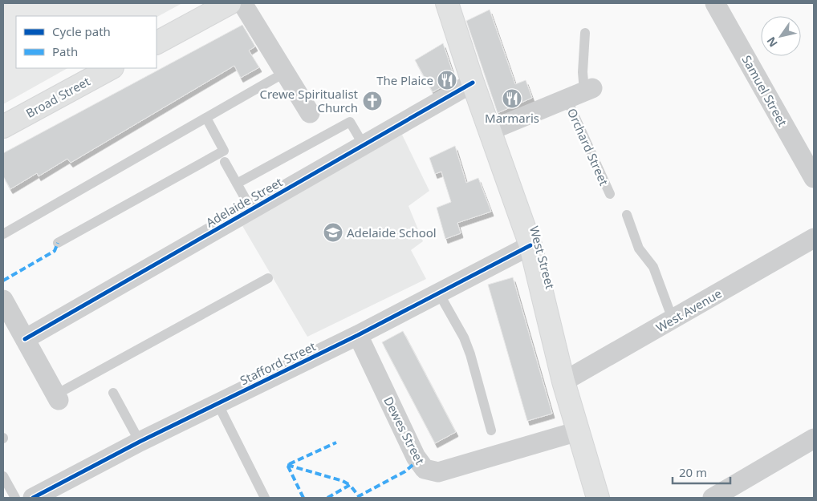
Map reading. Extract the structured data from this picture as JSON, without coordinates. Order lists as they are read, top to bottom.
{
  "streets": {
    "main road": ["Broad Street", "West Street"],
    "street": [
      "Samuel Street",
      "Orchard Street",
      "Adelaide Street",
      "West Avenue",
      "Stafford Street",
      "Dewes Street"
    ]
  },
  "crossings": [
    ["Orchard Street", "West Street"],
    ["Adelaide Street", "West Street"],
    ["West Street", "West Avenue"],
    ["West Street", "Stafford Street"],
    ["West Street", "Dewes Street"],
    ["Stafford Street", "Dewes Street"]
  ],
  "places": {
    "restaurant": ["The Plaice", "Marmaris"],
    "church": ["Crewe Spiritualist Church"],
    "school or university": ["Adelaide School"]
  },
  "legend": ["Cycle path", "Path"],
  "scale_bar": "20 m",
  "north": "bottom left"
}
